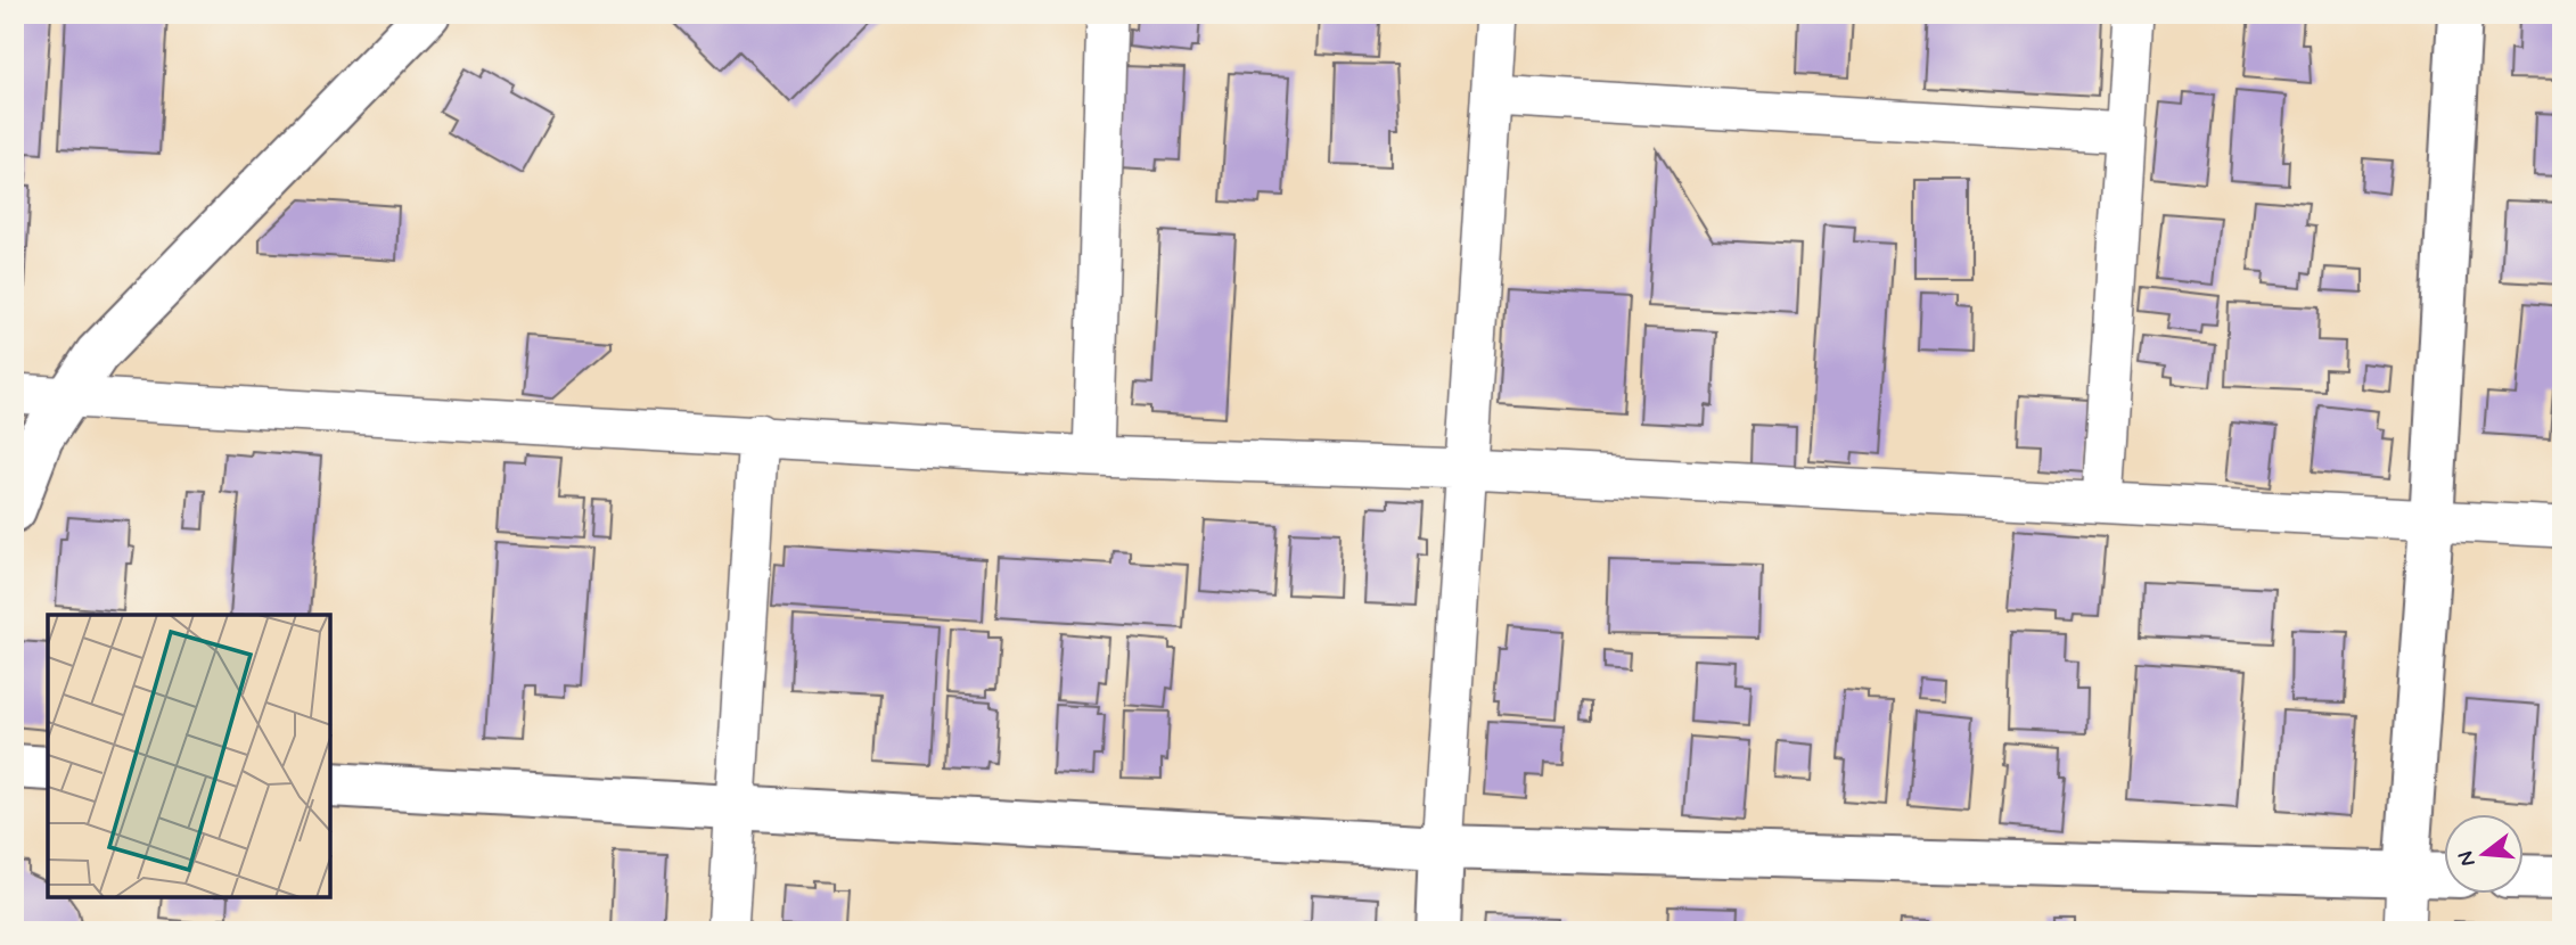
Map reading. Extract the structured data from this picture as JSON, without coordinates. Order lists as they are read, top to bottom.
{
  "north": "left"
}
